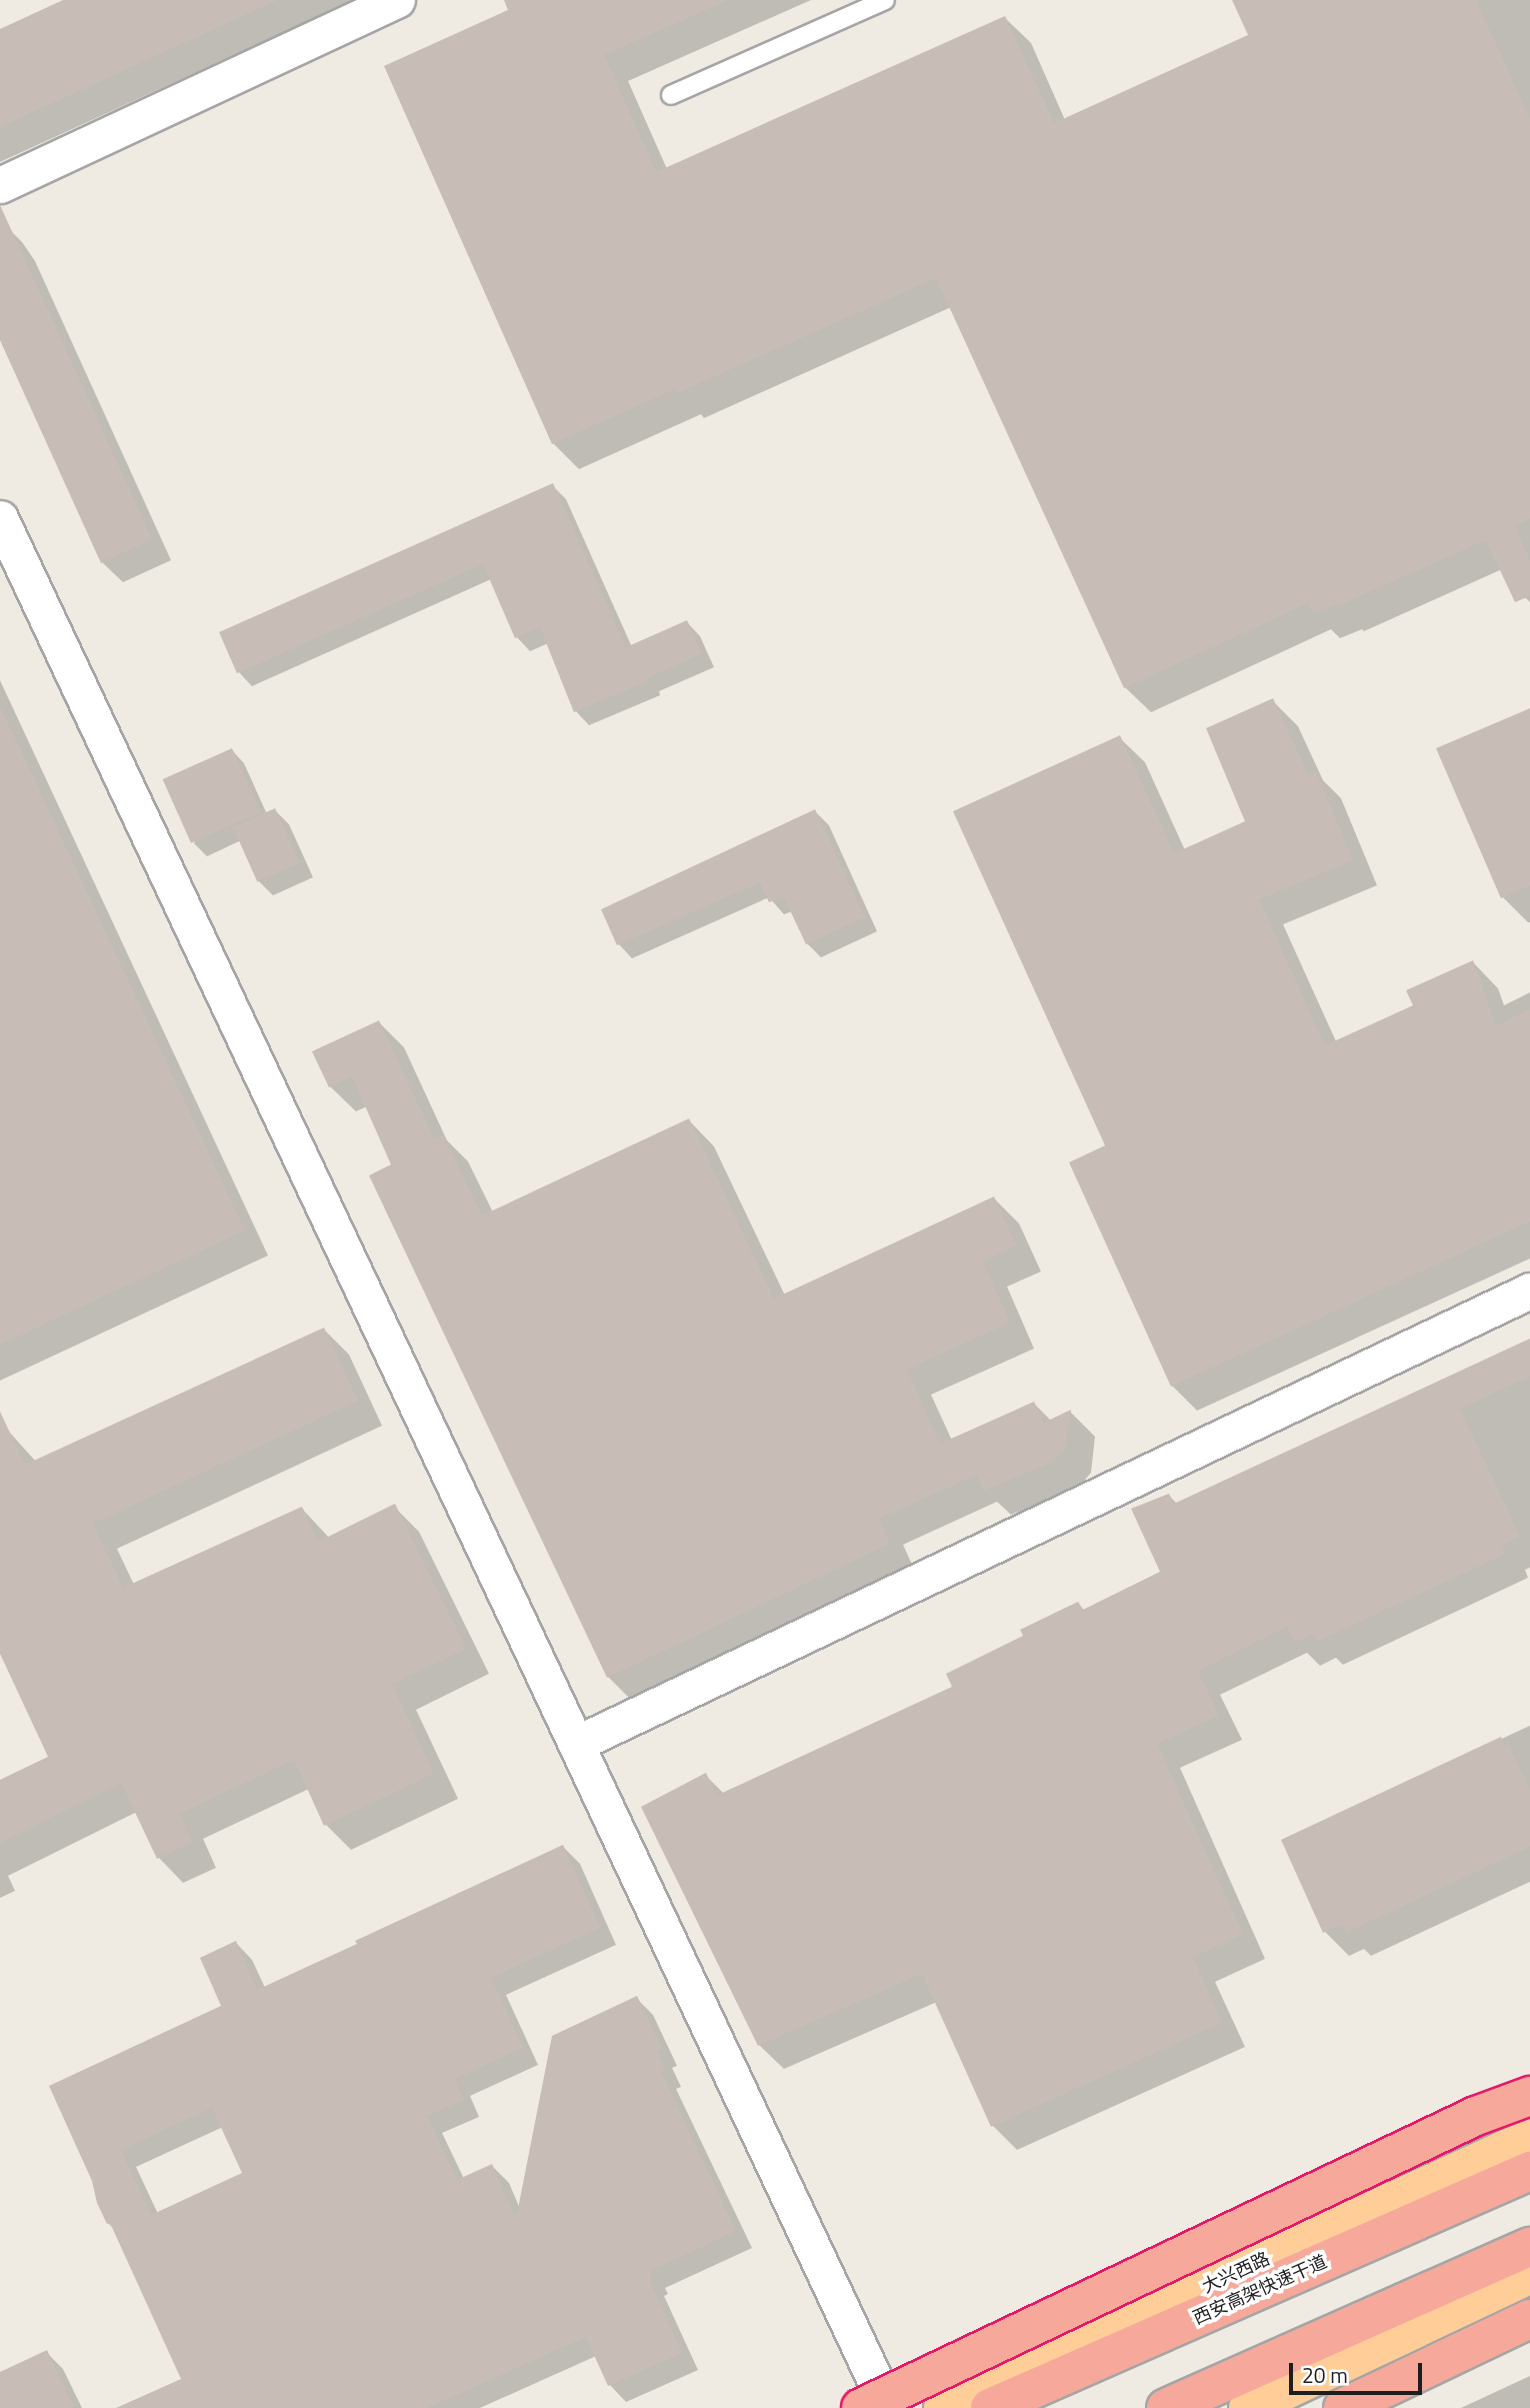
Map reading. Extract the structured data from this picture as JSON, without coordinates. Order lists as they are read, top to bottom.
{
  "streets": {
    "highway": ["西安高架快速干道"],
    "main road": ["大兴西路"]
  },
  "scale_bar": "20 m"
}
